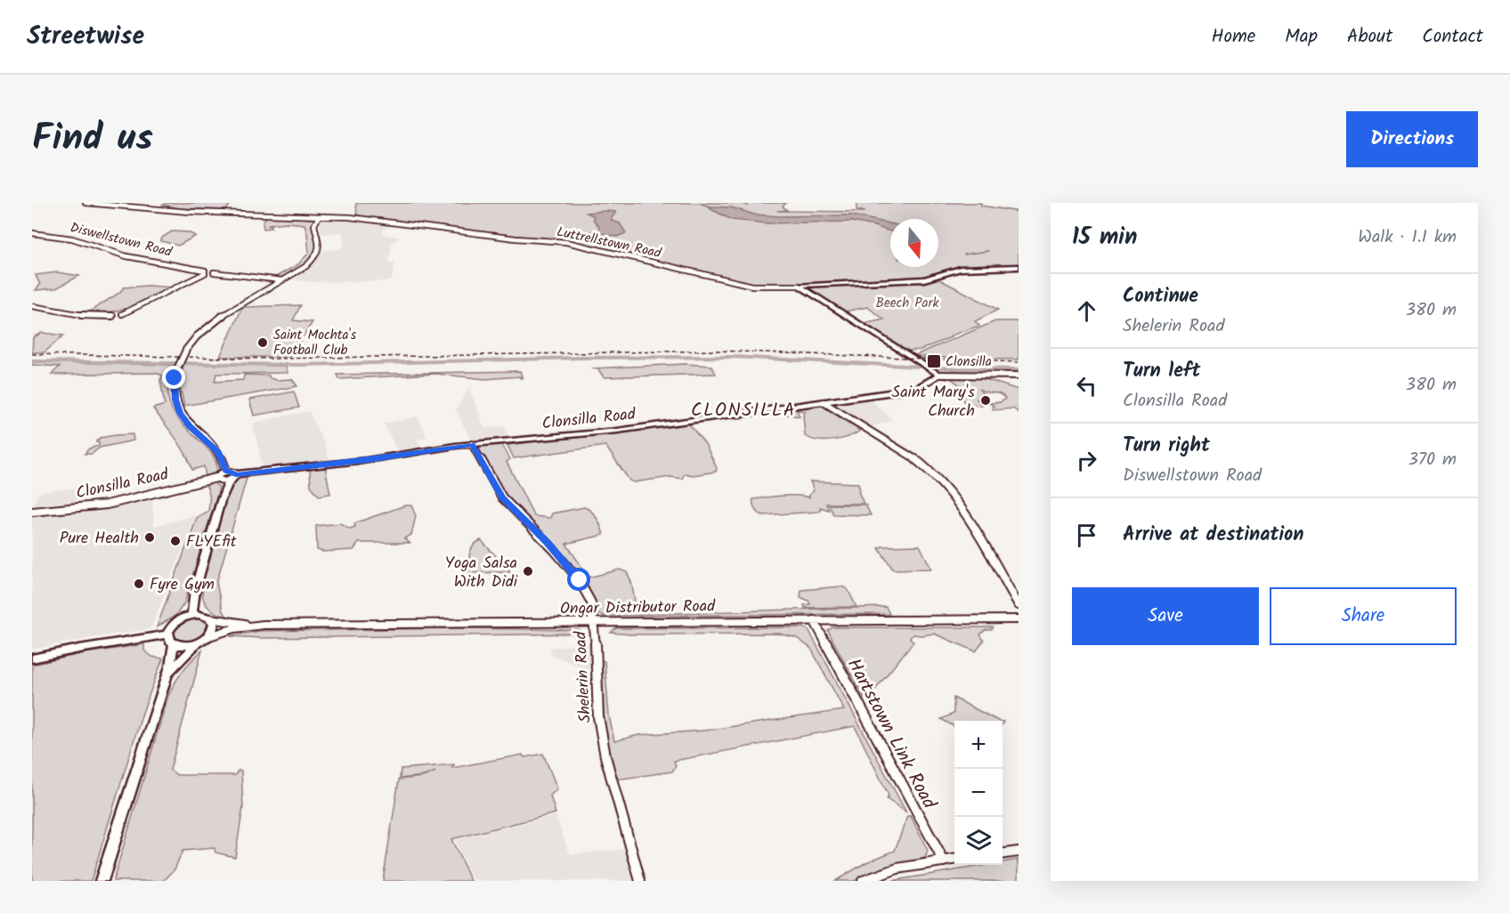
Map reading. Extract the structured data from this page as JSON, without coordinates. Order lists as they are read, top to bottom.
{
  "streets": {
    "main road": ["Clonsilla Road"],
    "street": [
      "Diswellstown Road",
      "Luttrellstown Road",
      "Ongar Distributor Road",
      "Shelerin Road",
      "Hartstown Link Road"
    ]
  },
  "crossings": [
    ["Clonsilla Road", "Shelerin Road"],
    ["Ongar Distributor Road", "Shelerin Road"],
    ["Ongar Distributor Road", "Hartstown Link Road"]
  ],
  "districts": ["CLONSILLA"],
  "parks": ["Beech Park"],
  "places": {
    "other": [
      "Saint Mochta's Football Club",
      "Saint Mary's Church",
      "Pure Health",
      "FLYEfit",
      "Yoga Salsa With Didi",
      "Fyre Gym"
    ],
    "transit": ["Clonsilla"]
  },
  "north": "bottom",
  "page": {
    "header": "Streetwise",
    "nav": [
      "Home",
      "Map",
      "About",
      "Contact"
    ],
    "title": "Find us",
    "buttons": [
      "Directions",
      ["Save", "Share"]
    ],
    "heading": ["15 min", "Walk · 1.1 km"],
    "list": [
      ["Continue", "Shelerin Road", "380 m"],
      ["Turn left", "Clonsilla Road", "380 m"],
      ["Turn right", "Diswellstown Road", "370 m"],
      "Arrive at destination"
    ],
    "map_buttons": ["+", "−"]
  }
}
